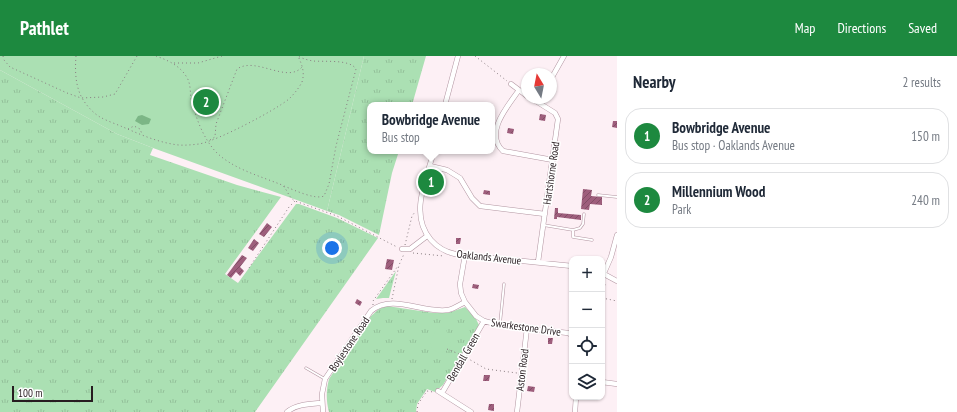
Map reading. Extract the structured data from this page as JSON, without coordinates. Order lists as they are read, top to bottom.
{
  "streets": {
    "street": [
      "Hartshorne Road",
      "Oaklands Avenue",
      "Swarkestone Drive",
      "Boylestone Road",
      "Bendall Green",
      "Aston Road"
    ]
  },
  "crossings": [
    ["Hartshorne Road", "Oaklands Avenue"],
    ["Oaklands Avenue", "Swarkestone Drive"],
    ["Swarkestone Drive", "Boylestone Road"],
    ["Swarkestone Drive", "Bendall Green"],
    ["Swarkestone Drive", "Aston Road"]
  ],
  "scale_bar": "100 m",
  "north": "top",
  "page": {
    "header": "Pathlet",
    "nav": ["Map", "Directions", "Saved"],
    "heading": ["Nearby", "2 results"],
    "pins": ["2", "1"],
    "popup": ["Bowbridge Avenue", "Bus stop"],
    "list": [
      {
        "mark": "1",
        "name": "Bowbridge Avenue",
        "note": "Bus stop · Oaklands Avenue",
        "value": "150 m"
      },
      {
        "mark": "2",
        "name": "Millennium Wood",
        "note": "Park",
        "value": "240 m"
      }
    ],
    "map_buttons": ["+", "−"],
    "scale": "100 m"
  }
}
